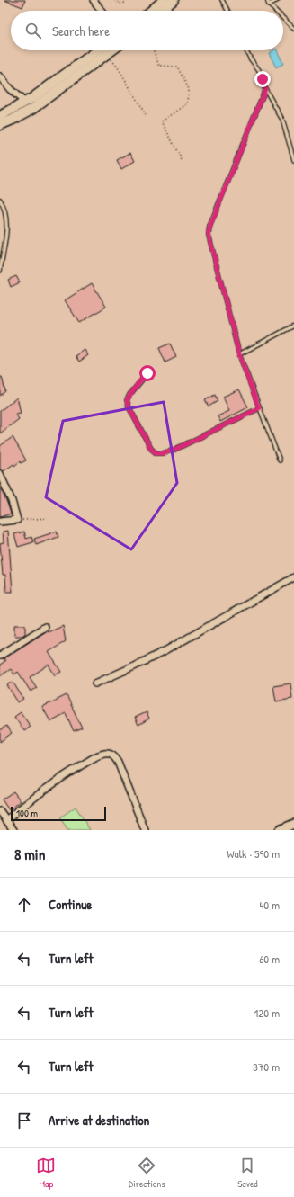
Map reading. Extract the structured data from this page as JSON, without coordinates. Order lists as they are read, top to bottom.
{
  "scale_bar": "100 m",
  "page": {
    "search": "Search here",
    "scale": "100 m",
    "heading": ["8 min", "Walk · 590 m"],
    "list": [
      ["Continue", "40 m"],
      ["Turn left", "60 m"],
      ["Turn left", "120 m"],
      ["Turn left", "370 m"],
      "Arrive at destination"
    ],
    "nav": ["Map", "Directions", "Saved"]
  }
}
